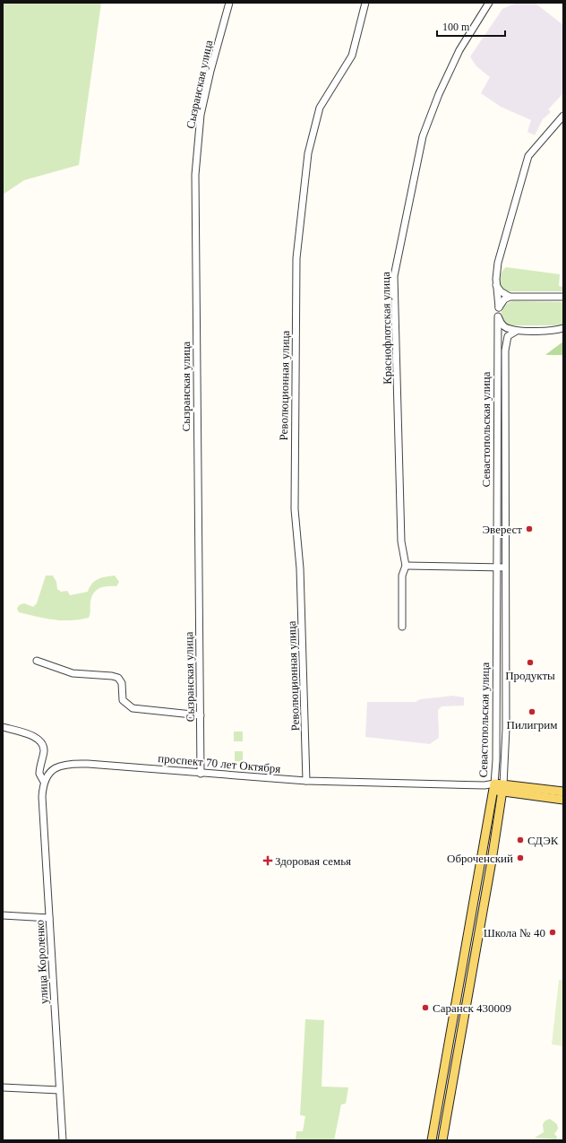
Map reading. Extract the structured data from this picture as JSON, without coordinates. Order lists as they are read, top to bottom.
{
  "streets": {
    "main road": ["Севастопольская улица", "проспект 70 лет Октября"],
    "street": [
      "Сызранская улица",
      "Краснофлотская улица",
      "Революционная улица",
      "улица Короленко"
    ]
  },
  "crossings": [
    ["Сызранская улица", "проспект 70 лет Октября"],
    ["Революционная улица", "проспект 70 лет Октября"],
    ["Севастопольская улица", "проспект 70 лет Октября"],
    ["проспект 70 лет Октября", "улица Короленко"]
  ],
  "places": {
    "other": [
      "Эверест",
      "Продукты",
      "Пилигрим",
      "СДЭК",
      "Оброченский",
      "Школа № 40",
      "Саранск 430009"
    ],
    "health": ["Здоровая семья"]
  },
  "scale_bar": "100 m"
}
